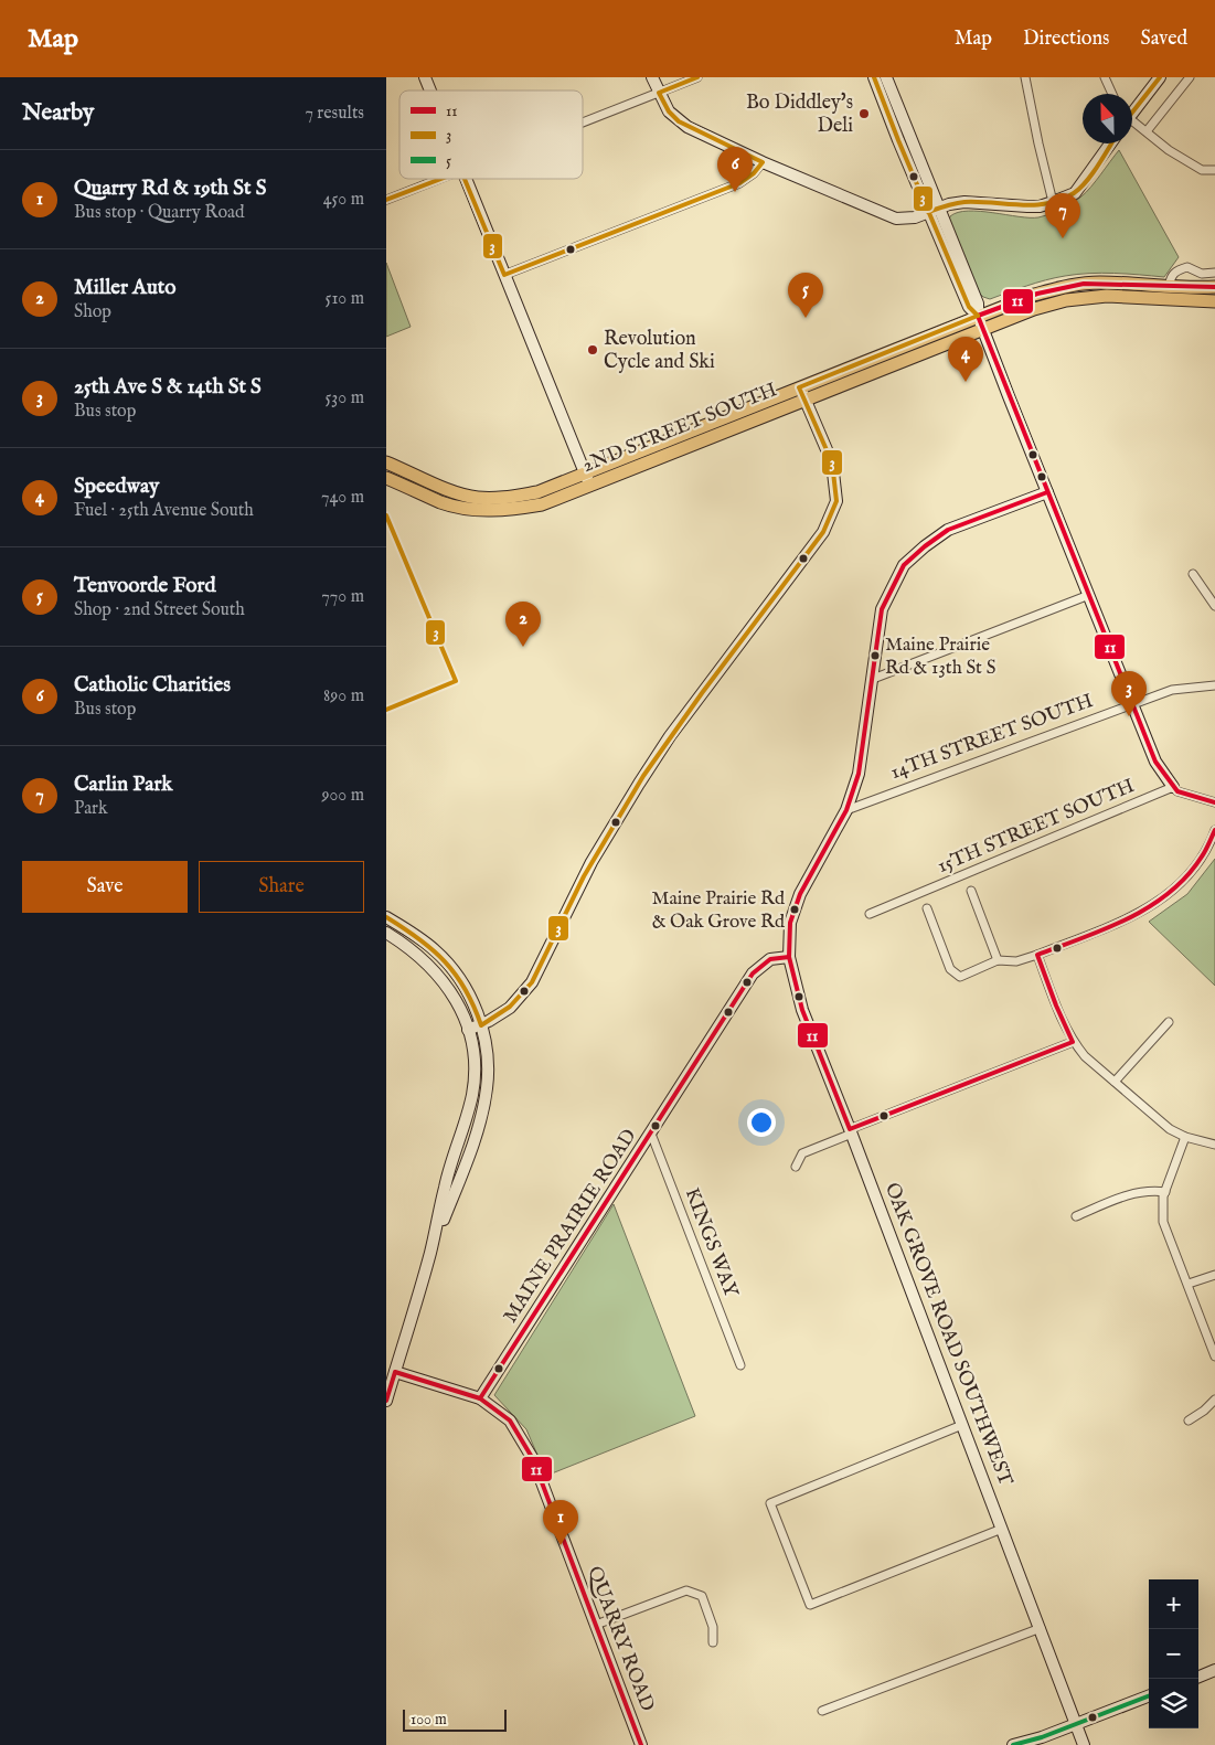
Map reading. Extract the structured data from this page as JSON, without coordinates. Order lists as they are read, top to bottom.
{
  "streets": {
    "main road": ["2ND STREET SOUTH"],
    "street": [
      "14TH STREET SOUTH",
      "15TH STREET SOUTH",
      "MAINE PRAIRIE ROAD",
      "KINGS WAY",
      "OAK GROVE ROAD SOUTHWEST",
      "QUARRY ROAD"
    ]
  },
  "crossings": [
    ["MAINE PRAIRIE ROAD", "KINGS WAY"],
    ["MAINE PRAIRIE ROAD", "OAK GROVE ROAD SOUTHWEST"],
    ["MAINE PRAIRIE ROAD", "QUARRY ROAD"]
  ],
  "places": [
    "Bo Diddley's Deli",
    "Revolution Cycle and Ski",
    "Maine Prairie Rd & 13th St S",
    "Maine Prairie Rd & Oak Grove Rd"
  ],
  "lines": ["transit line 3", "transit line 11", "transit line 5"],
  "legend": ["11", "3", "5"],
  "scale_bar": "100 m",
  "north": "top",
  "page": {
    "header": "Map",
    "nav": ["Map", "Directions", "Saved"],
    "heading": ["Nearby", "7 results"],
    "pins": [
      "6",
      "7",
      "5",
      "4",
      "2",
      "3",
      "1"
    ],
    "list": [
      {
        "mark": "1",
        "name": "Quarry Rd & 19th St S",
        "note": "Bus stop · Quarry Road",
        "value": "450 m"
      },
      {
        "mark": "2",
        "name": "Miller Auto",
        "note": "Shop",
        "value": "510 m"
      },
      {
        "mark": "3",
        "name": "25th Ave S & 14th St S",
        "note": "Bus stop",
        "value": "530 m"
      },
      {
        "mark": "4",
        "name": "Speedway",
        "note": "Fuel · 25th Avenue South",
        "value": "740 m"
      },
      {
        "mark": "5",
        "name": "Tenvoorde Ford",
        "note": "Shop · 2nd Street South",
        "value": "770 m"
      },
      {
        "mark": "6",
        "name": "Catholic Charities",
        "note": "Bus stop",
        "value": "890 m"
      },
      {
        "mark": "7",
        "name": "Carlin Park",
        "note": "Park",
        "value": "900 m"
      }
    ],
    "buttons": ["Save", "Share"],
    "map_buttons": ["+", "−"],
    "scale": "100 m"
  }
}
